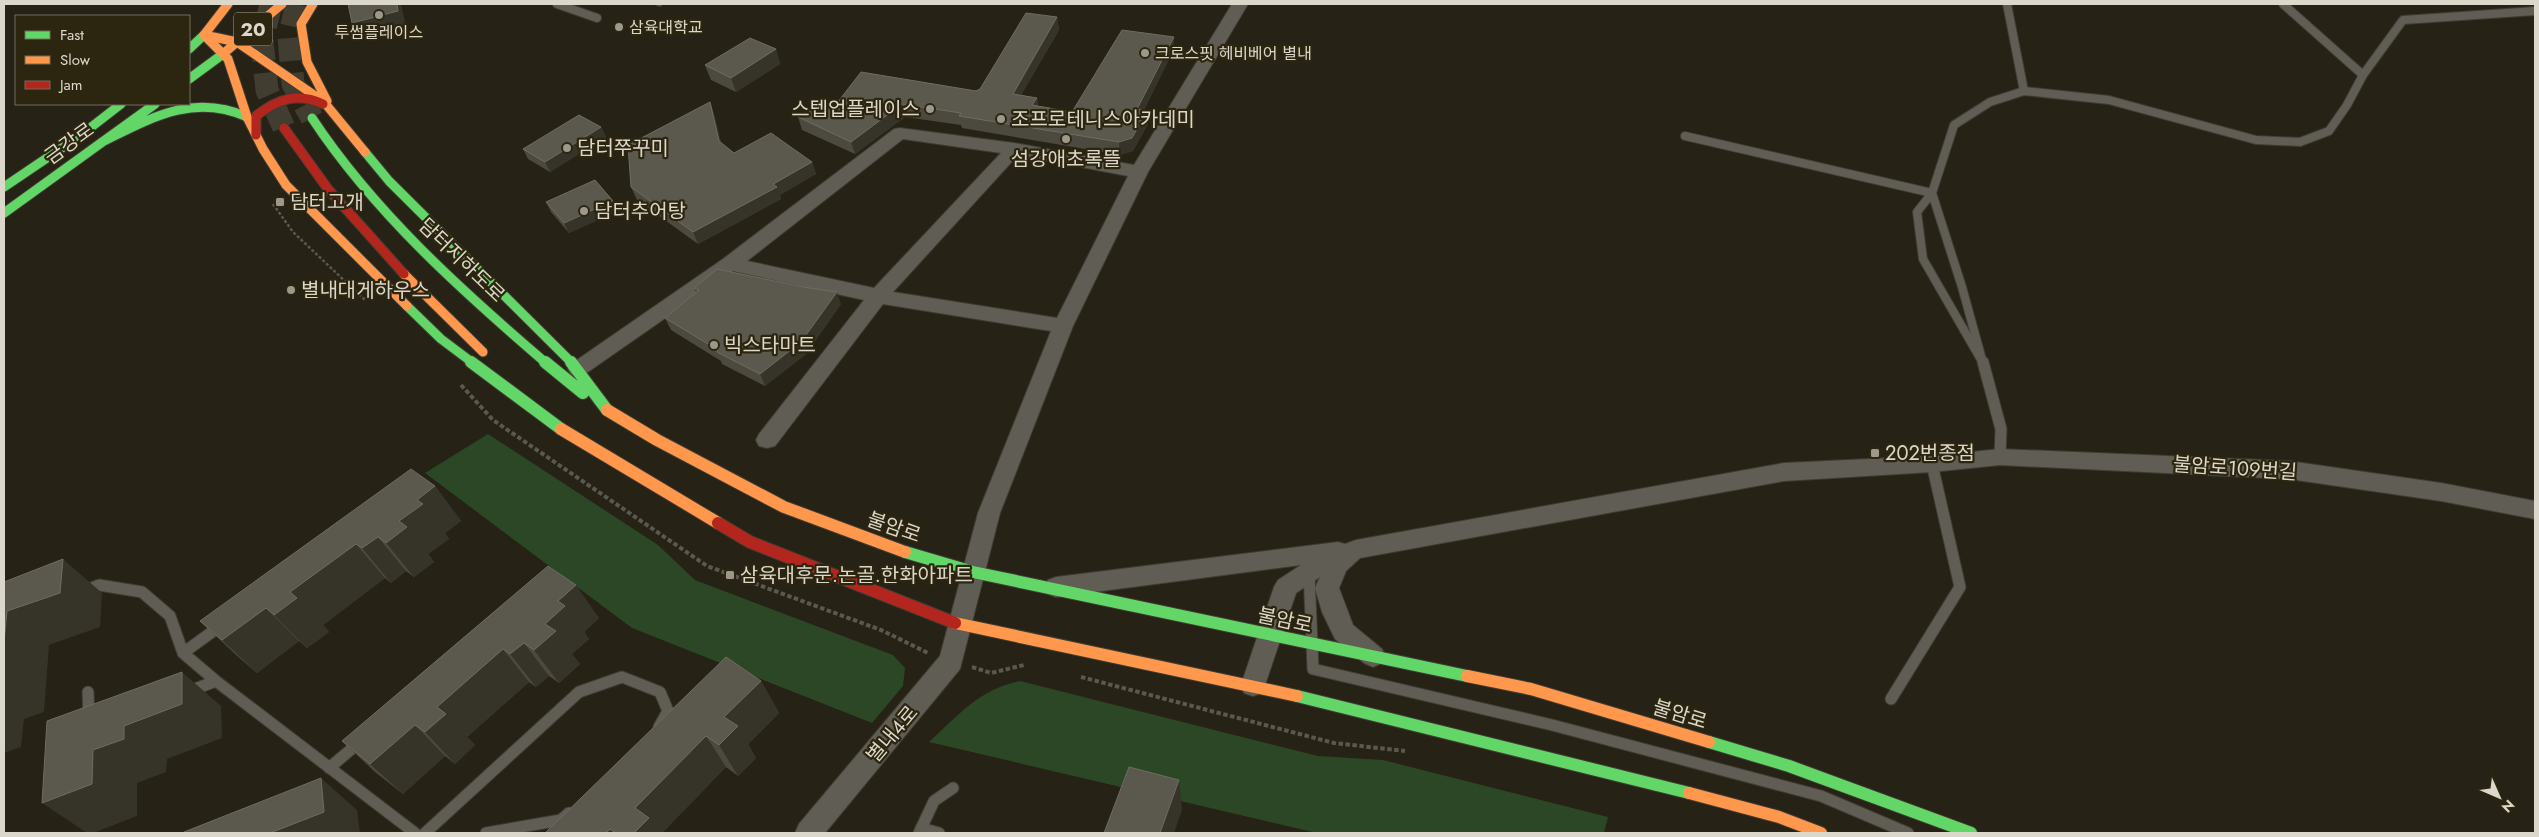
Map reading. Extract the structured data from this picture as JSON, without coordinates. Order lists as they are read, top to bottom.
{
  "streets": {
    "main road": [
      "20",
      "금강로",
      "담터지하도로",
      "불암로"
    ],
    "street": ["불암로109번길", "별내4로"]
  },
  "crossings": [
    ["담터지하도로", "불암로"],
    ["불암로", "별내4로"]
  ],
  "places": {
    "other": [
      "투썸플레이스",
      "삼육대학교",
      "크로스핏 헤비베어 별내",
      "스텝업플레이스",
      "조프로테니스아카데미",
      "섬강애초록뜰",
      "담터쭈꾸미",
      "담터추어탕",
      "별내대게하우스",
      "빅스타마트"
    ],
    "transit": ["담터고개", "202번종점", "삼육대후문.논골.한화아파트"]
  },
  "legend": ["Fast", "Slow", "Jam"],
  "north": "bottom right"
}
